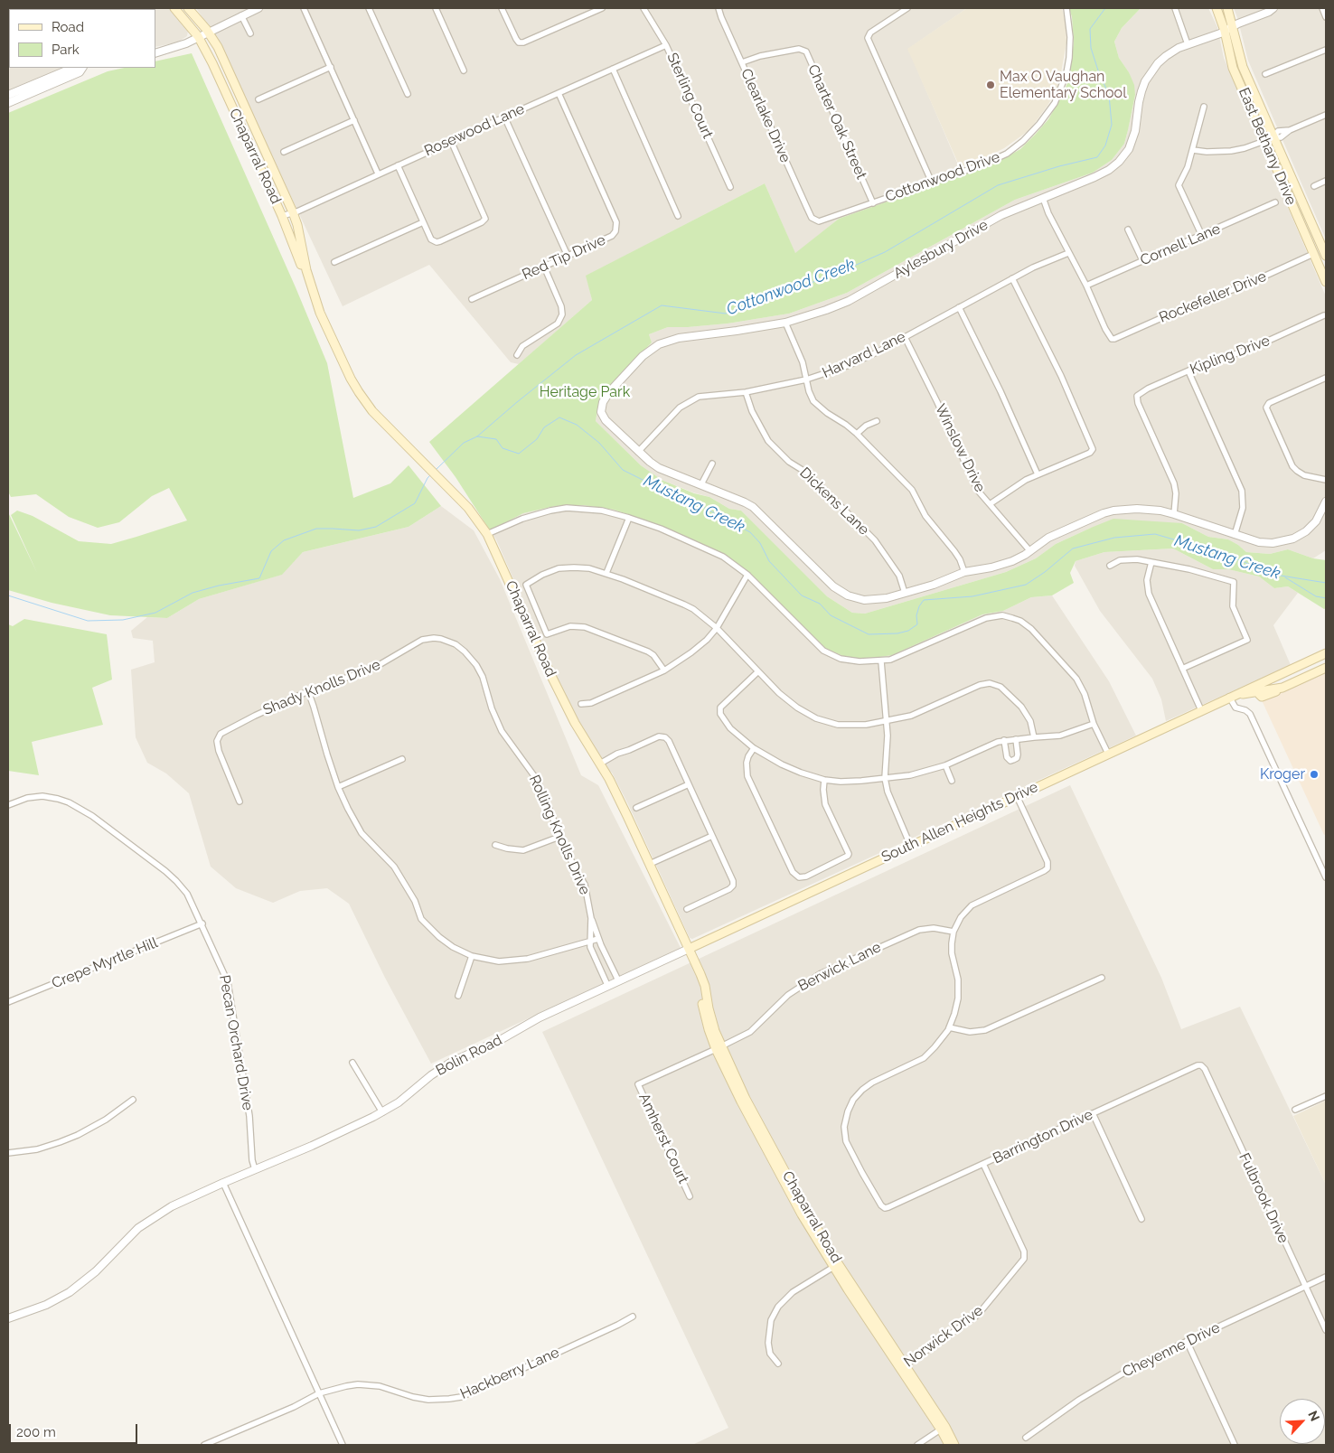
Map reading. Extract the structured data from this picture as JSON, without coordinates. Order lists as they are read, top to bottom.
{
  "streets": {
    "main road": ["East Bethany Drive", "Chaparral Road", "South Allen Heights Drive"],
    "street": [
      "Sterling Court",
      "Clearlake Drive",
      "Charter Oak Street",
      "Rosewood Lane",
      "Cottonwood Drive",
      "Cornell Lane",
      "Aylesbury Drive",
      "Red Tip Drive",
      "Rockefeller Drive",
      "Harvard Lane",
      "Kipling Drive",
      "Winslow Drive",
      "Dickens Lane",
      "Shady Knolls Drive",
      "Rolling Knolls Drive",
      "Crepe Myrtle Hill",
      "Berwick Lane",
      "Pecan Orchard Drive",
      "Bolin Road",
      "Barrington Drive",
      "Amherst Court",
      "Fulbrook Drive",
      "Norwick Drive",
      "Cheyenne Drive",
      "Hackberry Lane"
    ]
  },
  "crossings": [
    ["Sterling Court", "Rosewood Lane"],
    ["Clearlake Drive", "Charter Oak Street"],
    ["Clearlake Drive", "Cottonwood Drive"],
    ["Charter Oak Street", "Cottonwood Drive"],
    ["Rosewood Lane", "Chaparral Road"],
    ["Rosewood Lane", "Red Tip Drive"],
    ["East Bethany Drive", "Aylesbury Drive"],
    ["East Bethany Drive", "Rockefeller Drive"],
    ["Chaparral Road", "South Allen Heights Drive"],
    ["Chaparral Road", "Berwick Lane"],
    ["Chaparral Road", "Bolin Road"],
    ["Chaparral Road", "Amherst Court"],
    ["Chaparral Road", "Norwick Drive"],
    ["Cornell Lane", "Rockefeller Drive"],
    ["Aylesbury Drive", "Harvard Lane"],
    ["Harvard Lane", "Winslow Drive"],
    ["Harvard Lane", "Dickens Lane"],
    ["Shady Knolls Drive", "Rolling Knolls Drive"],
    ["South Allen Heights Drive", "Bolin Road"],
    ["Rolling Knolls Drive", "Bolin Road"],
    ["Crepe Myrtle Hill", "Pecan Orchard Drive"],
    ["Berwick Lane", "Amherst Court"],
    ["Pecan Orchard Drive", "Bolin Road"],
    ["Barrington Drive", "Fulbrook Drive"],
    ["Barrington Drive", "Norwick Drive"],
    ["Fulbrook Drive", "Cheyenne Drive"]
  ],
  "water": ["Cottonwood Creek", "Mustang Creek"],
  "parks": ["Heritage Park"],
  "places": ["Max O Vaughan Elementary School", "Kroger"],
  "legend": ["Road", "Park"],
  "scale_bar": "200 m",
  "north": "top right"
}
